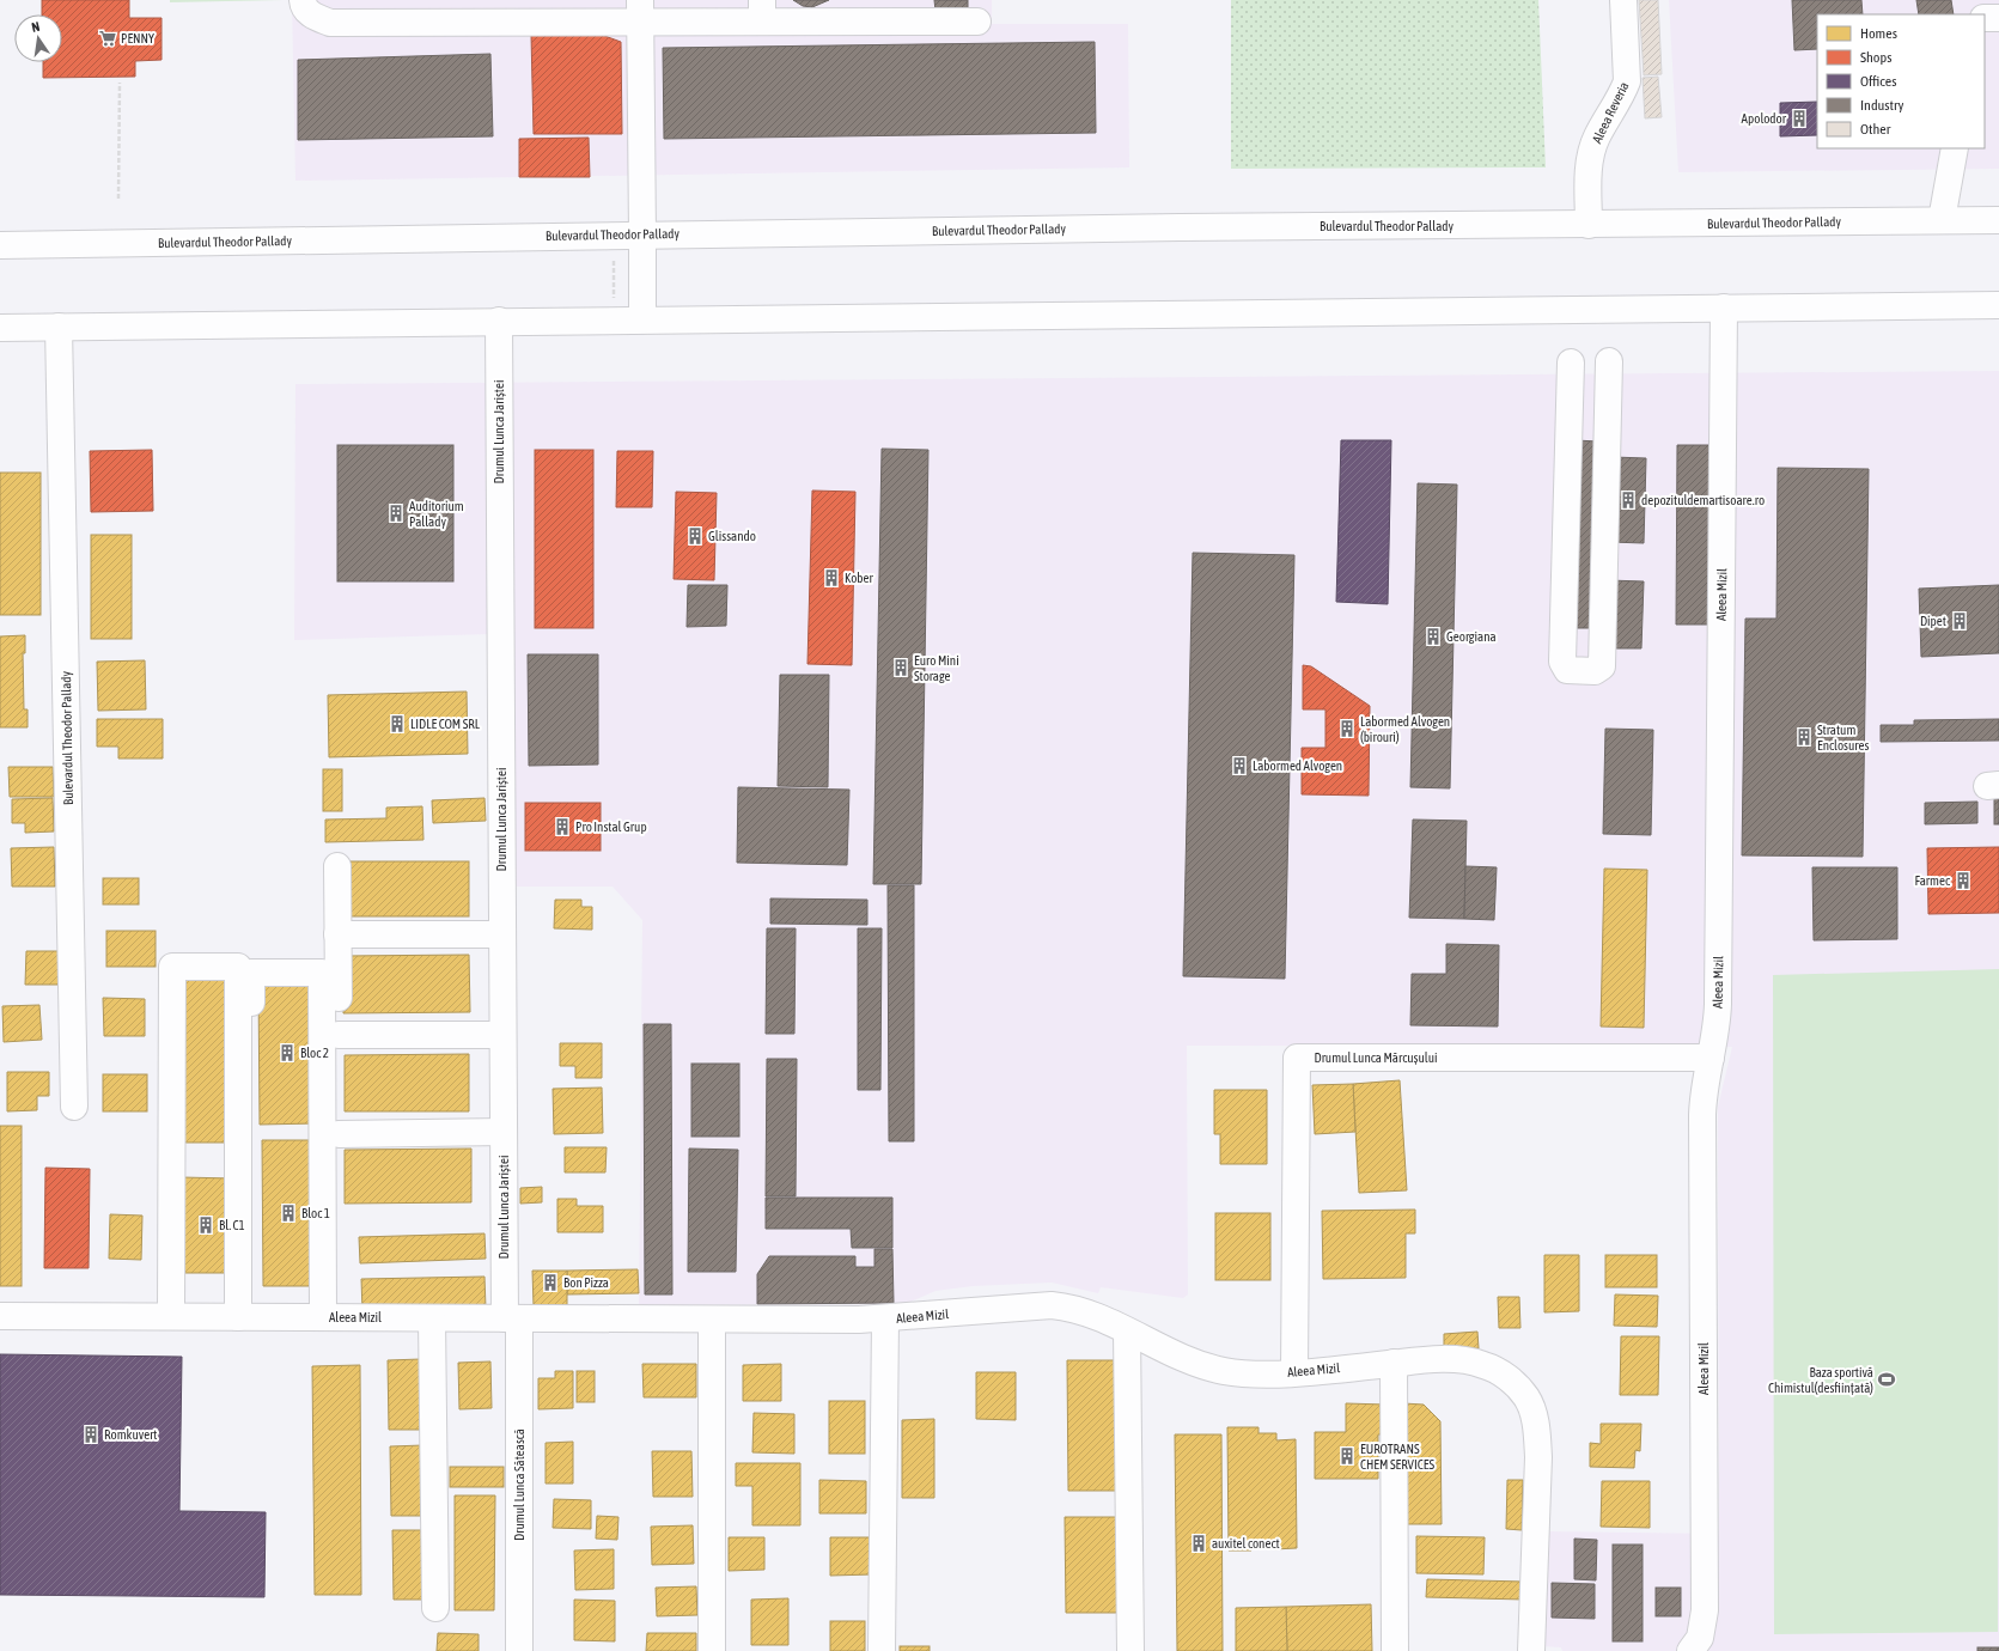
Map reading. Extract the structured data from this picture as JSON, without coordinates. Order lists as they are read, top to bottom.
{
  "streets": {
    "street": [
      "Aleea Reveria",
      "Bulevardul Theodor Pallady",
      "Drumul Lunca Jariștei",
      "Aleea Mizil",
      "Drumul Lunca Mărcușului",
      "Drumul Lunca Sătească"
    ]
  },
  "crossings": [
    ["Aleea Reveria", "Bulevardul Theodor Pallady"],
    ["Drumul Lunca Jariștei", "Aleea Mizil"],
    ["Drumul Lunca Jariștei", "Drumul Lunca Sătească"],
    ["Aleea Mizil", "Drumul Lunca Mărcușului"],
    ["Aleea Mizil", "Drumul Lunca Sătească"]
  ],
  "places": {
    "supermarket": ["PENNY"],
    "building": [
      "Apolodor",
      "depozituldemartisoare.ro",
      "Auditorium Pallady",
      "Glissando",
      "Kober",
      "Dipet",
      "Georgiana",
      "Euro Mini Storage",
      "LIDLE COM SRL",
      "Labormed Alvogen (birouri)",
      "Stratum Enclosures",
      "Labormed Alvogen",
      "Pro Instal Grup",
      "Farmec",
      "Bloc 2",
      "Bloc 1",
      "Bl. C1",
      "Bon Pizza",
      "Romkuvert",
      "EUROTRANS CHEM SERVICES",
      "auxitel conect"
    ],
    "sports": ["Baza sportivă Chimistul(desființată)"]
  },
  "legend": [
    "Homes",
    "Shops",
    "Offices",
    "Industry",
    "Other"
  ],
  "north": "top"
}
